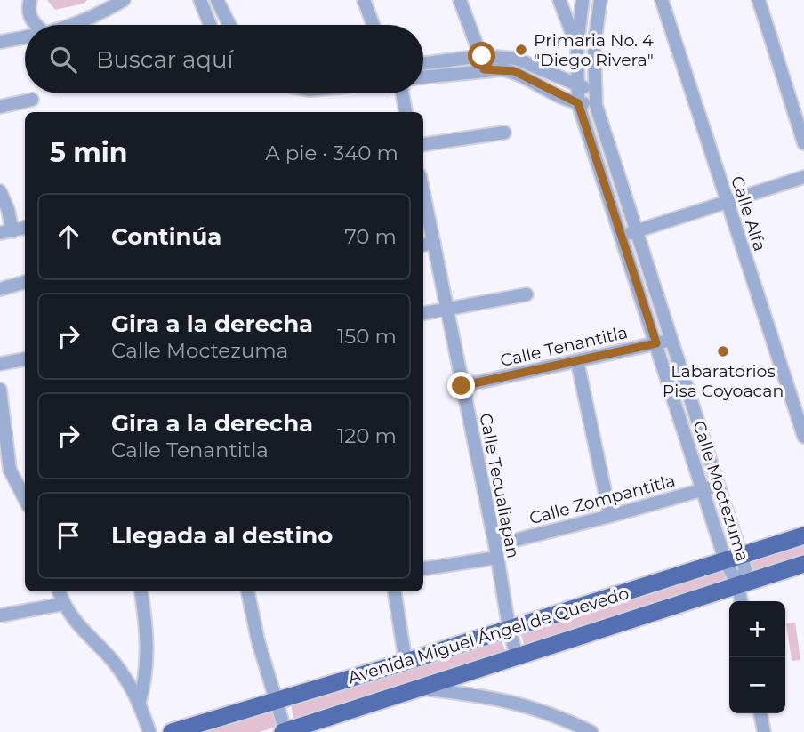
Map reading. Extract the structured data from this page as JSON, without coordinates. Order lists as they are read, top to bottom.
{
  "streets": {
    "main road": ["Avenida Miguel Ángel de Quevedo"],
    "street": [
      "Calle Alfa",
      "Calle Tenantitla",
      "Calle Tecualiapan",
      "Calle Moctezuma",
      "Calle Zompantitla"
    ]
  },
  "crossings": [
    ["Calle Tenantitla", "Calle Tecualiapan"],
    ["Calle Tenantitla", "Calle Moctezuma"],
    ["Calle Tecualiapan", "Calle Zompantitla"],
    ["Calle Tecualiapan", "Avenida Miguel Ángel de Quevedo"],
    ["Calle Moctezuma", "Calle Zompantitla"],
    ["Calle Moctezuma", "Avenida Miguel Ángel de Quevedo"]
  ],
  "places": ["Primaria No. 4 \"Diego Rivera\"", "Labaratorios Pisa Coyoacan"],
  "page": {
    "search": "Buscar aquí",
    "heading": ["5 min", "A pie · 340 m"],
    "list": [
      ["Continúa", "70 m"],
      ["Gira a la derecha", "Calle Moctezuma", "150 m"],
      ["Gira a la derecha", "Calle Tenantitla", "120 m"],
      "Llegada al destino"
    ],
    "map_buttons": ["+", "−"]
  }
}
